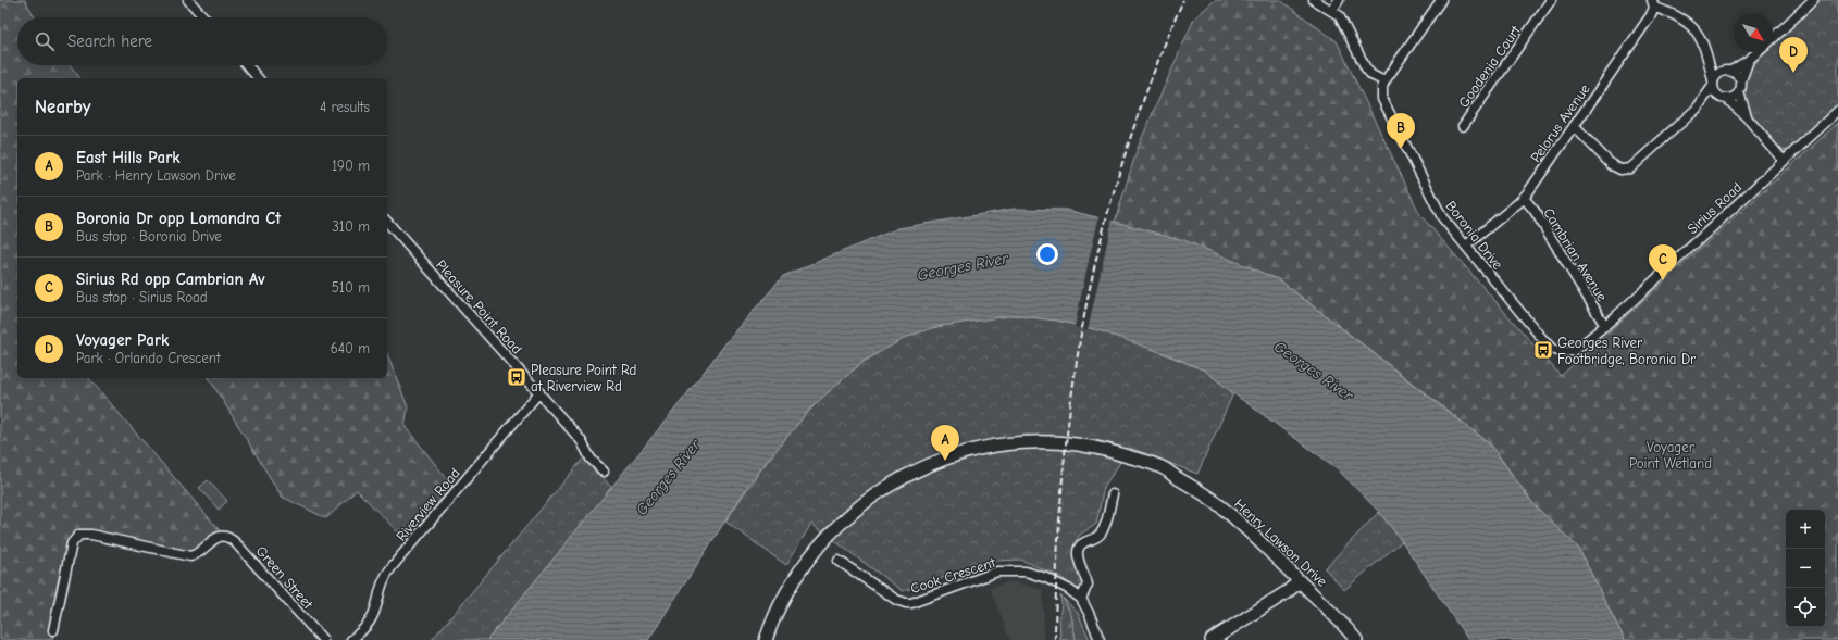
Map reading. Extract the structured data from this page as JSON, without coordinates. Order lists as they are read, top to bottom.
{
  "streets": {
    "main road": ["Henry Lawson Drive"],
    "street": [
      "Goodenia Court",
      "Pelorus Avenue",
      "Sirius Road",
      "Boronia Drive",
      "Cambrian Avenue",
      "Pleasure Point Road",
      "Riverview Road",
      "Cook Crescent",
      "Green Street"
    ]
  },
  "crossings": [
    ["Pelorus Avenue", "Boronia Drive"],
    ["Pelorus Avenue", "Cambrian Avenue"],
    ["Sirius Road", "Boronia Drive"],
    ["Sirius Road", "Cambrian Avenue"],
    ["Pleasure Point Road", "Riverview Road"]
  ],
  "water": ["Georges River"],
  "parks": ["Voyager Point Wetland"],
  "places": {
    "bus stop": ["Georges River Footbridge, Boronia Dr", "Pleasure Point Rd at Riverview Rd"]
  },
  "north": "bottom right",
  "page": {
    "search": "Search here",
    "pins": [
      "D",
      "B",
      "C",
      "A"
    ],
    "heading": ["Nearby", "4 results"],
    "list": [
      {
        "mark": "A",
        "name": "East Hills Park",
        "note": "Park · Henry Lawson Drive",
        "value": "190 m"
      },
      {
        "mark": "B",
        "name": "Boronia Dr opp Lomandra Ct",
        "note": "Bus stop · Boronia Drive",
        "value": "310 m"
      },
      {
        "mark": "C",
        "name": "Sirius Rd opp Cambrian Av",
        "note": "Bus stop · Sirius Road",
        "value": "510 m"
      },
      {
        "mark": "D",
        "name": "Voyager Park",
        "note": "Park · Orlando Crescent",
        "value": "640 m"
      }
    ],
    "map_buttons": ["+", "−"]
  }
}
